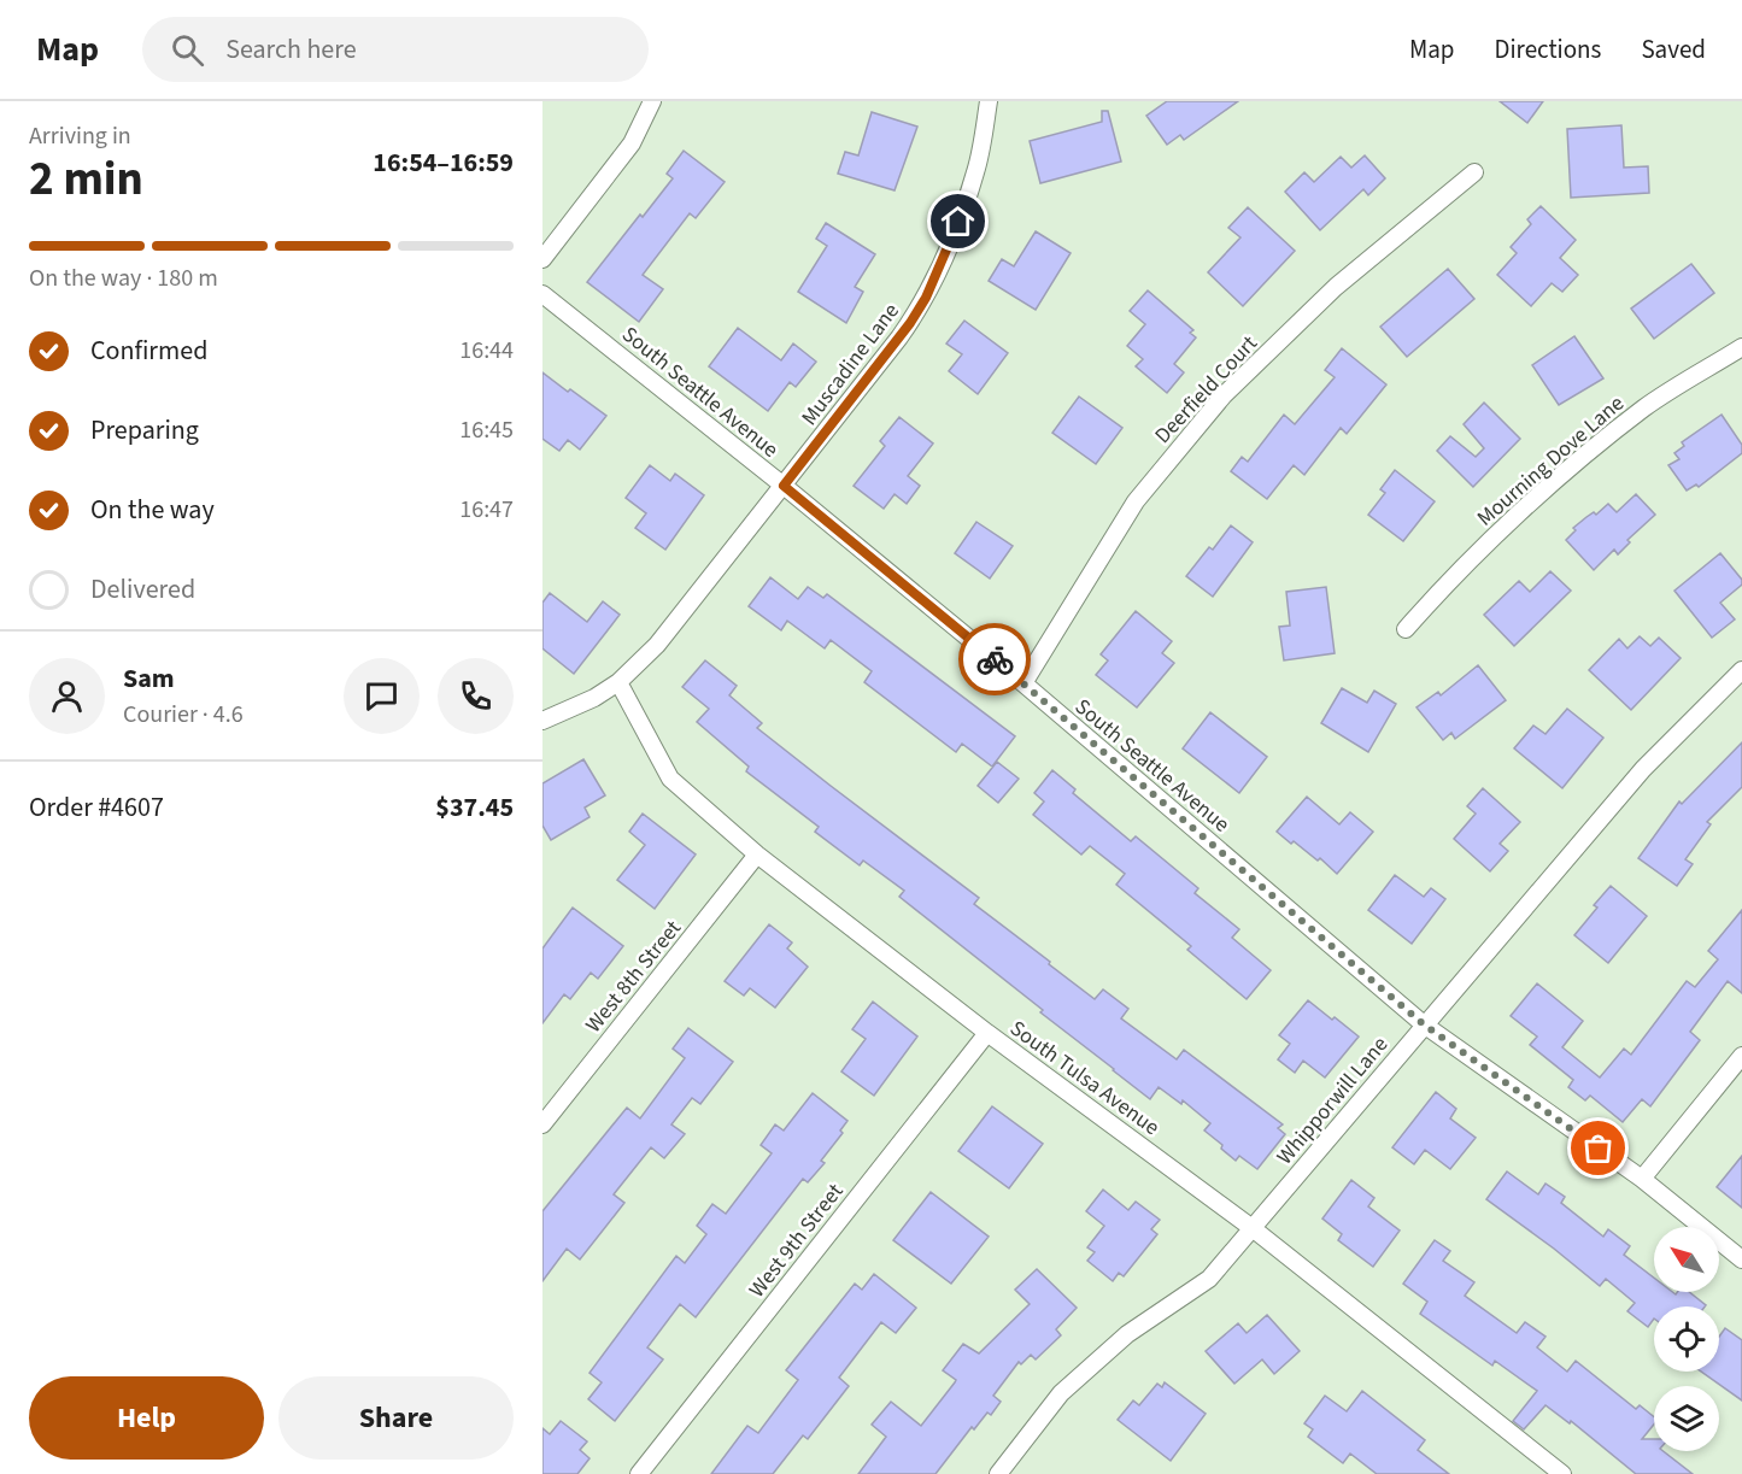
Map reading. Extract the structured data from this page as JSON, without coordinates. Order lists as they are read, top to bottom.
{
  "streets": {
    "street": [
      "Muscadine Lane",
      "Deerfield Court",
      "South Seattle Avenue",
      "Mourning Dove Lane",
      "West 8th Street",
      "South Tulsa Avenue",
      "Whipporwill Lane",
      "West 9th Street"
    ]
  },
  "crossings": [
    ["Muscadine Lane", "South Seattle Avenue"],
    ["Muscadine Lane", "South Tulsa Avenue"],
    ["Deerfield Court", "South Seattle Avenue"],
    ["South Seattle Avenue", "Whipporwill Lane"],
    ["West 8th Street", "South Tulsa Avenue"],
    ["South Tulsa Avenue", "Whipporwill Lane"],
    ["South Tulsa Avenue", "West 9th Street"]
  ],
  "north": "top left",
  "page": {
    "header": "Map",
    "search": "Search here",
    "nav": ["Map", "Directions", "Saved"],
    "heading": ["2 min", "Arriving in", "16:54–16:59"],
    "panel": [
      "Sam",
      "Courier · 4.6",
      "Order #4607",
      "$37.45"
    ],
    "bar": "On the way · 180 m",
    "list": [
      ["Confirmed", "16:44"],
      ["Preparing", "16:45"],
      ["On the way", "16:47"],
      "Delivered"
    ],
    "buttons": ["Help", "Share"]
  }
}
